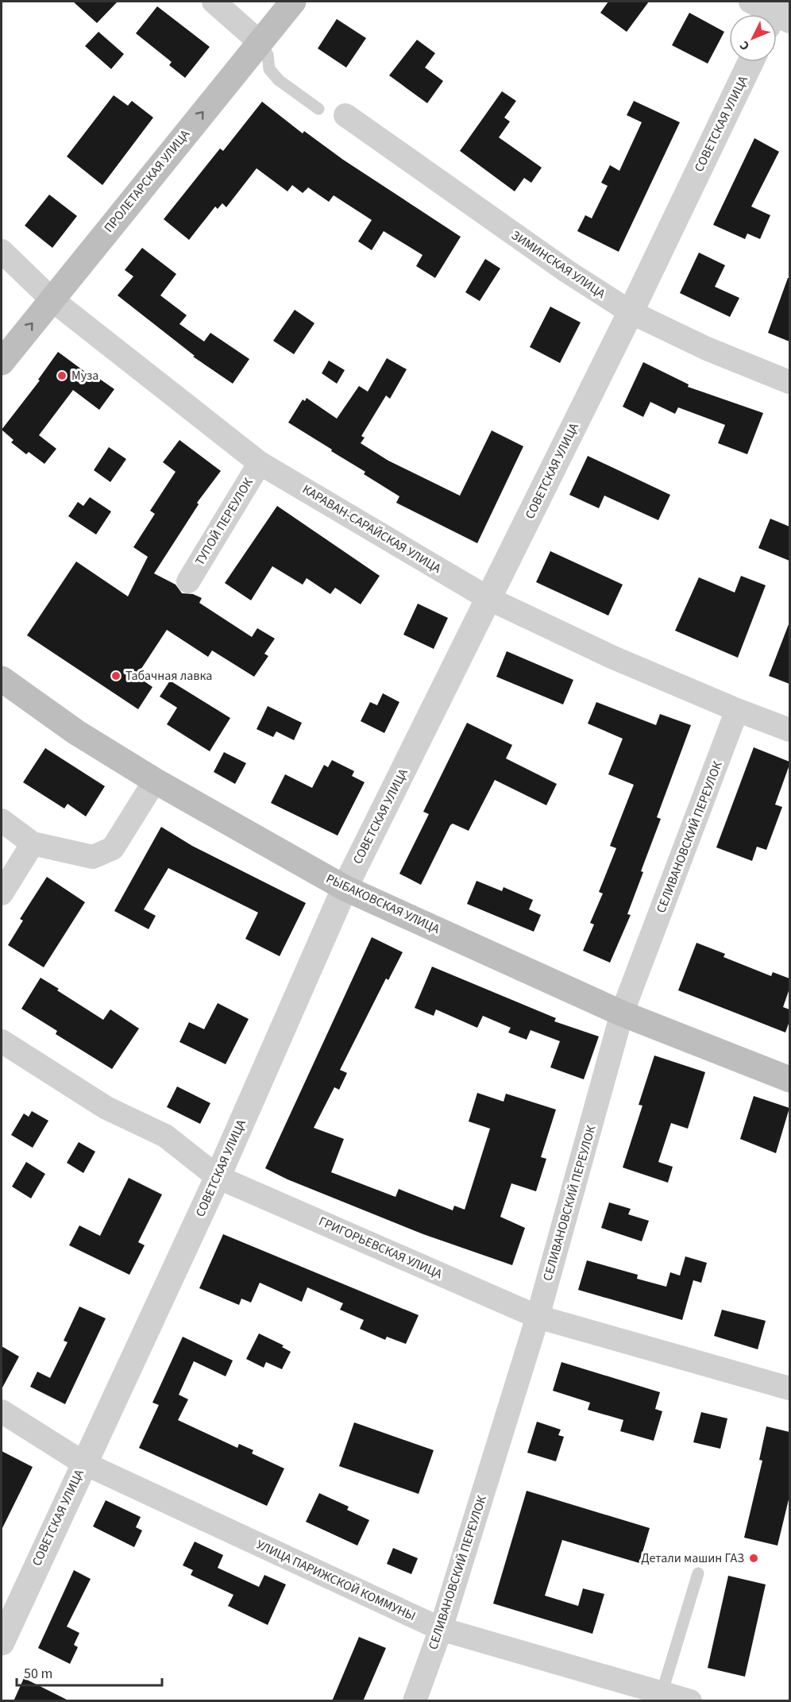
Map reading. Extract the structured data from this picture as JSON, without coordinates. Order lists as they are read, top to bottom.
{
  "streets": {
    "main road": ["ПРОЛЕТАРСКАЯ УЛИЦА", "РЫБАКОВСКАЯ УЛИЦА"],
    "street": [
      "СОВЕТСКАЯ УЛИЦА",
      "ЗИМИНСКАЯ УЛИЦА",
      "ТУПОЙ ПЕРЕУЛОК",
      "КАРАВАН-САРАЙСКАЯ УЛИЦА",
      "СЕЛИВАНОВСКИЙ ПЕРЕУЛОК",
      "ГРИГОРЬЕВСКАЯ УЛИЦА",
      "УЛИЦА ПАРИЖСКОЙ КОММУНЫ"
    ]
  },
  "crossings": [
    ["СОВЕТСКАЯ УЛИЦА", "ЗИМИНСКАЯ УЛИЦА"],
    ["СОВЕТСКАЯ УЛИЦА", "КАРАВАН-САРАЙСКАЯ УЛИЦА"],
    ["СОВЕТСКАЯ УЛИЦА", "РЫБАКОВСКАЯ УЛИЦА"],
    ["СОВЕТСКАЯ УЛИЦА", "ГРИГОРЬЕВСКАЯ УЛИЦА"],
    ["СОВЕТСКАЯ УЛИЦА", "УЛИЦА ПАРИЖСКОЙ КОММУНЫ"],
    ["ПРОЛЕТАРСКАЯ УЛИЦА", "КАРАВАН-САРАЙСКАЯ УЛИЦА"],
    ["ТУПОЙ ПЕРЕУЛОК", "КАРАВАН-САРАЙСКАЯ УЛИЦА"],
    ["КАРАВАН-САРАЙСКАЯ УЛИЦА", "СЕЛИВАНОВСКИЙ ПЕРЕУЛОК"],
    ["СЕЛИВАНОВСКИЙ ПЕРЕУЛОК", "РЫБАКОВСКАЯ УЛИЦА"],
    ["СЕЛИВАНОВСКИЙ ПЕРЕУЛОК", "ГРИГОРЬЕВСКАЯ УЛИЦА"],
    ["СЕЛИВАНОВСКИЙ ПЕРЕУЛОК", "УЛИЦА ПАРИЖСКОЙ КОММУНЫ"]
  ],
  "one_way": ["ПРОЛЕТАРСКАЯ УЛИЦА"],
  "places": ["Муза", "Табачная лавка", "Детали машин ГАЗ"],
  "scale_bar": "50 m",
  "north": "bottom left"
}
